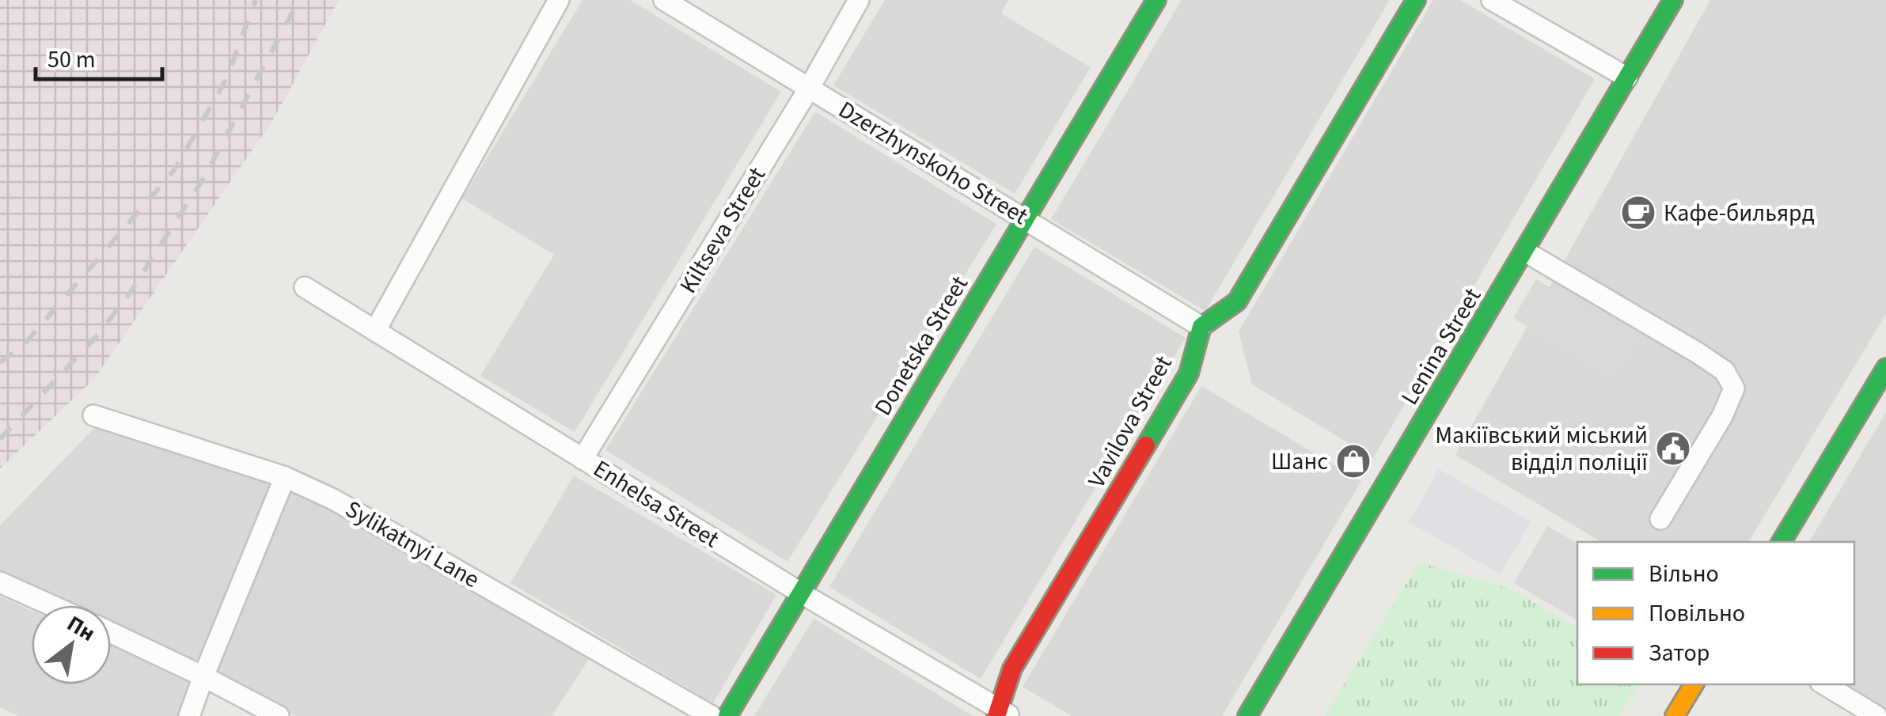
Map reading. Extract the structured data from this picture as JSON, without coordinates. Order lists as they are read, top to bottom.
{
  "streets": {
    "street": [
      "Dzerzhynskoho Street",
      "Kiltseva Street",
      "Donetska Street",
      "Lenina Street",
      "Vavilova Street",
      "Enhelsa Street",
      "Sylikatnyi Lane"
    ]
  },
  "crossings": [
    ["Dzerzhynskoho Street", "Kiltseva Street"],
    ["Dzerzhynskoho Street", "Donetska Street"],
    ["Dzerzhynskoho Street", "Vavilova Street"],
    ["Kiltseva Street", "Enhelsa Street"],
    ["Donetska Street", "Enhelsa Street"],
    ["Vavilova Street", "Enhelsa Street"]
  ],
  "places": {
    "cafe": ["Кафе-бильярд"],
    "public building": ["Макіївський міський відділ поліції"],
    "shop": ["Шанс"]
  },
  "legend": ["Вільно", "Повільно", "Затор"],
  "scale_bar": "50 m",
  "north": "top right"
}
